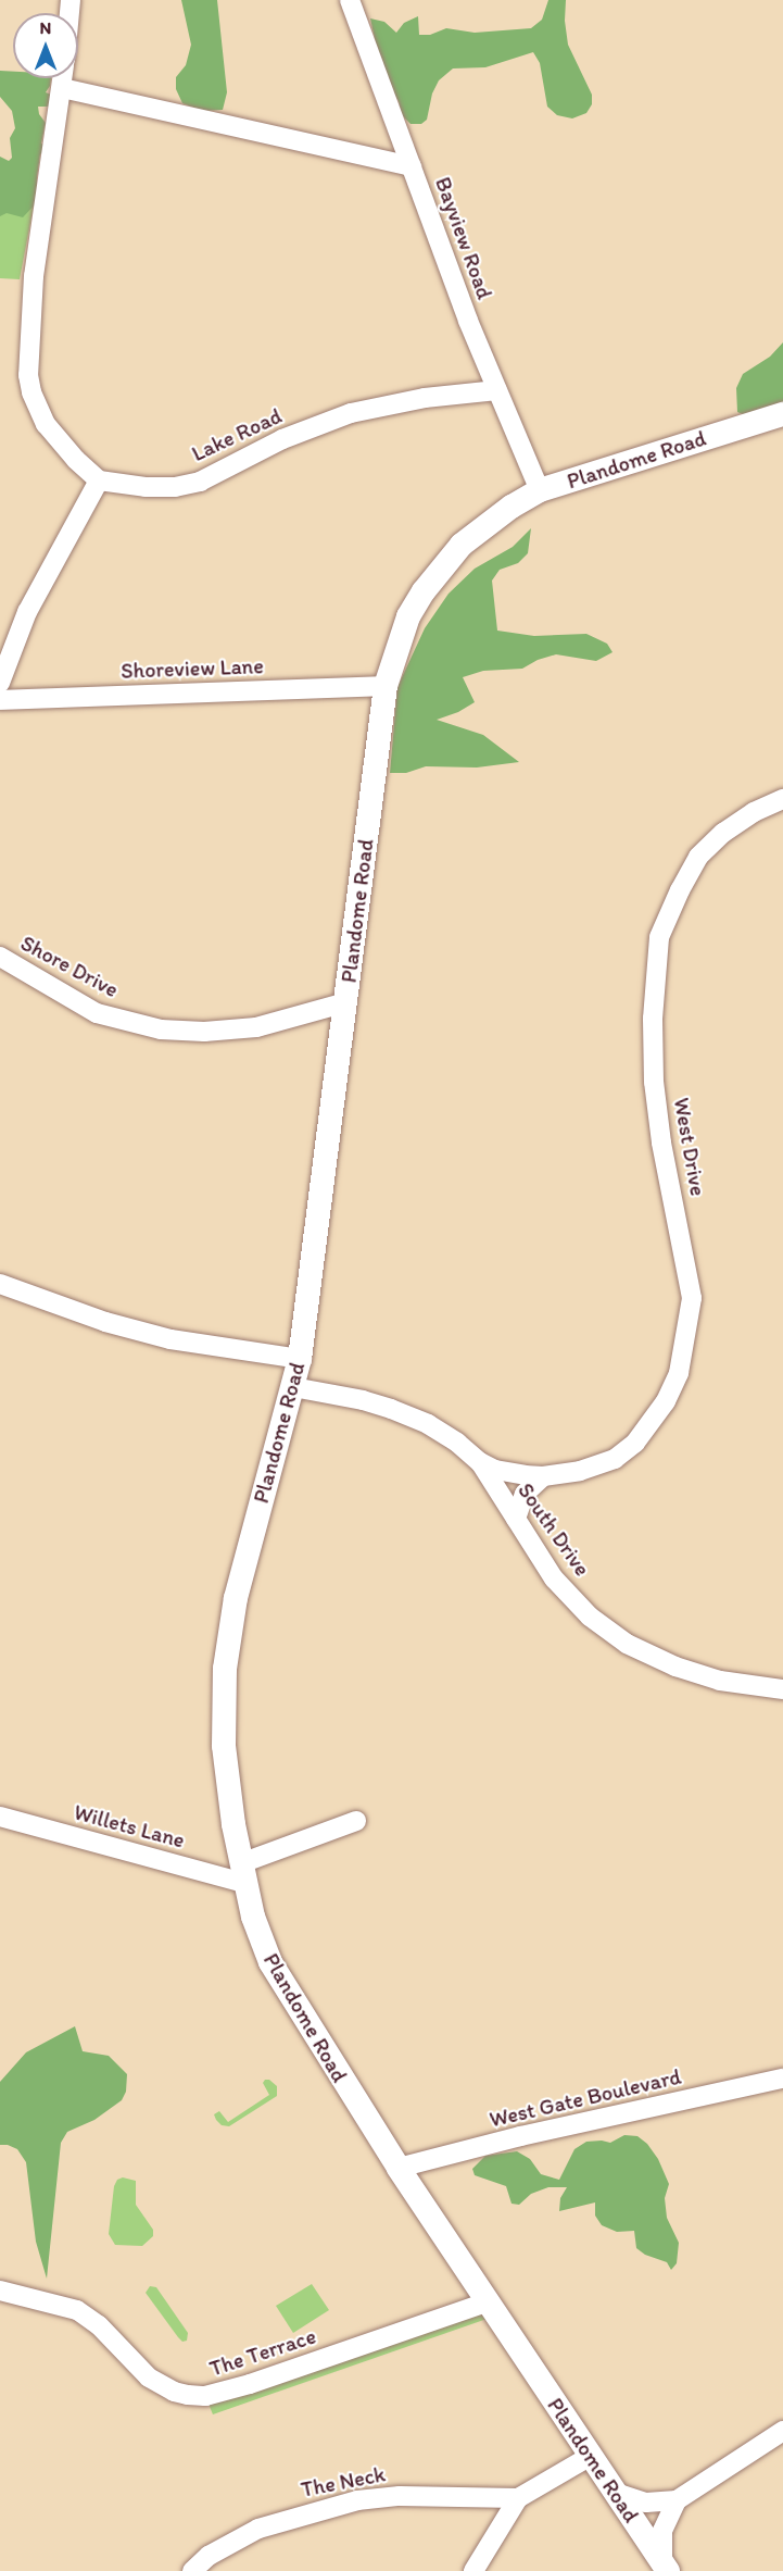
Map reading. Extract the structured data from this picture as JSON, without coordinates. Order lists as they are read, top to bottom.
{
  "streets": {
    "main road": ["Plandome Road"],
    "street": [
      "Bayview Road",
      "Lake Road",
      "Shoreview Lane",
      "Shore Drive",
      "West Drive",
      "South Drive",
      "Willets Lane",
      "West Gate Boulevard",
      "The Terrace",
      "The Neck"
    ]
  },
  "crossings": [
    ["Bayview Road", "Lake Road"],
    ["Bayview Road", "Plandome Road"],
    ["Plandome Road", "Shoreview Lane"],
    ["Plandome Road", "Shore Drive"],
    ["Plandome Road", "South Drive"],
    ["Plandome Road", "Willets Lane"],
    ["Plandome Road", "West Gate Boulevard"],
    ["Plandome Road", "The Terrace"],
    ["West Drive", "South Drive"]
  ],
  "north": "top"
}
